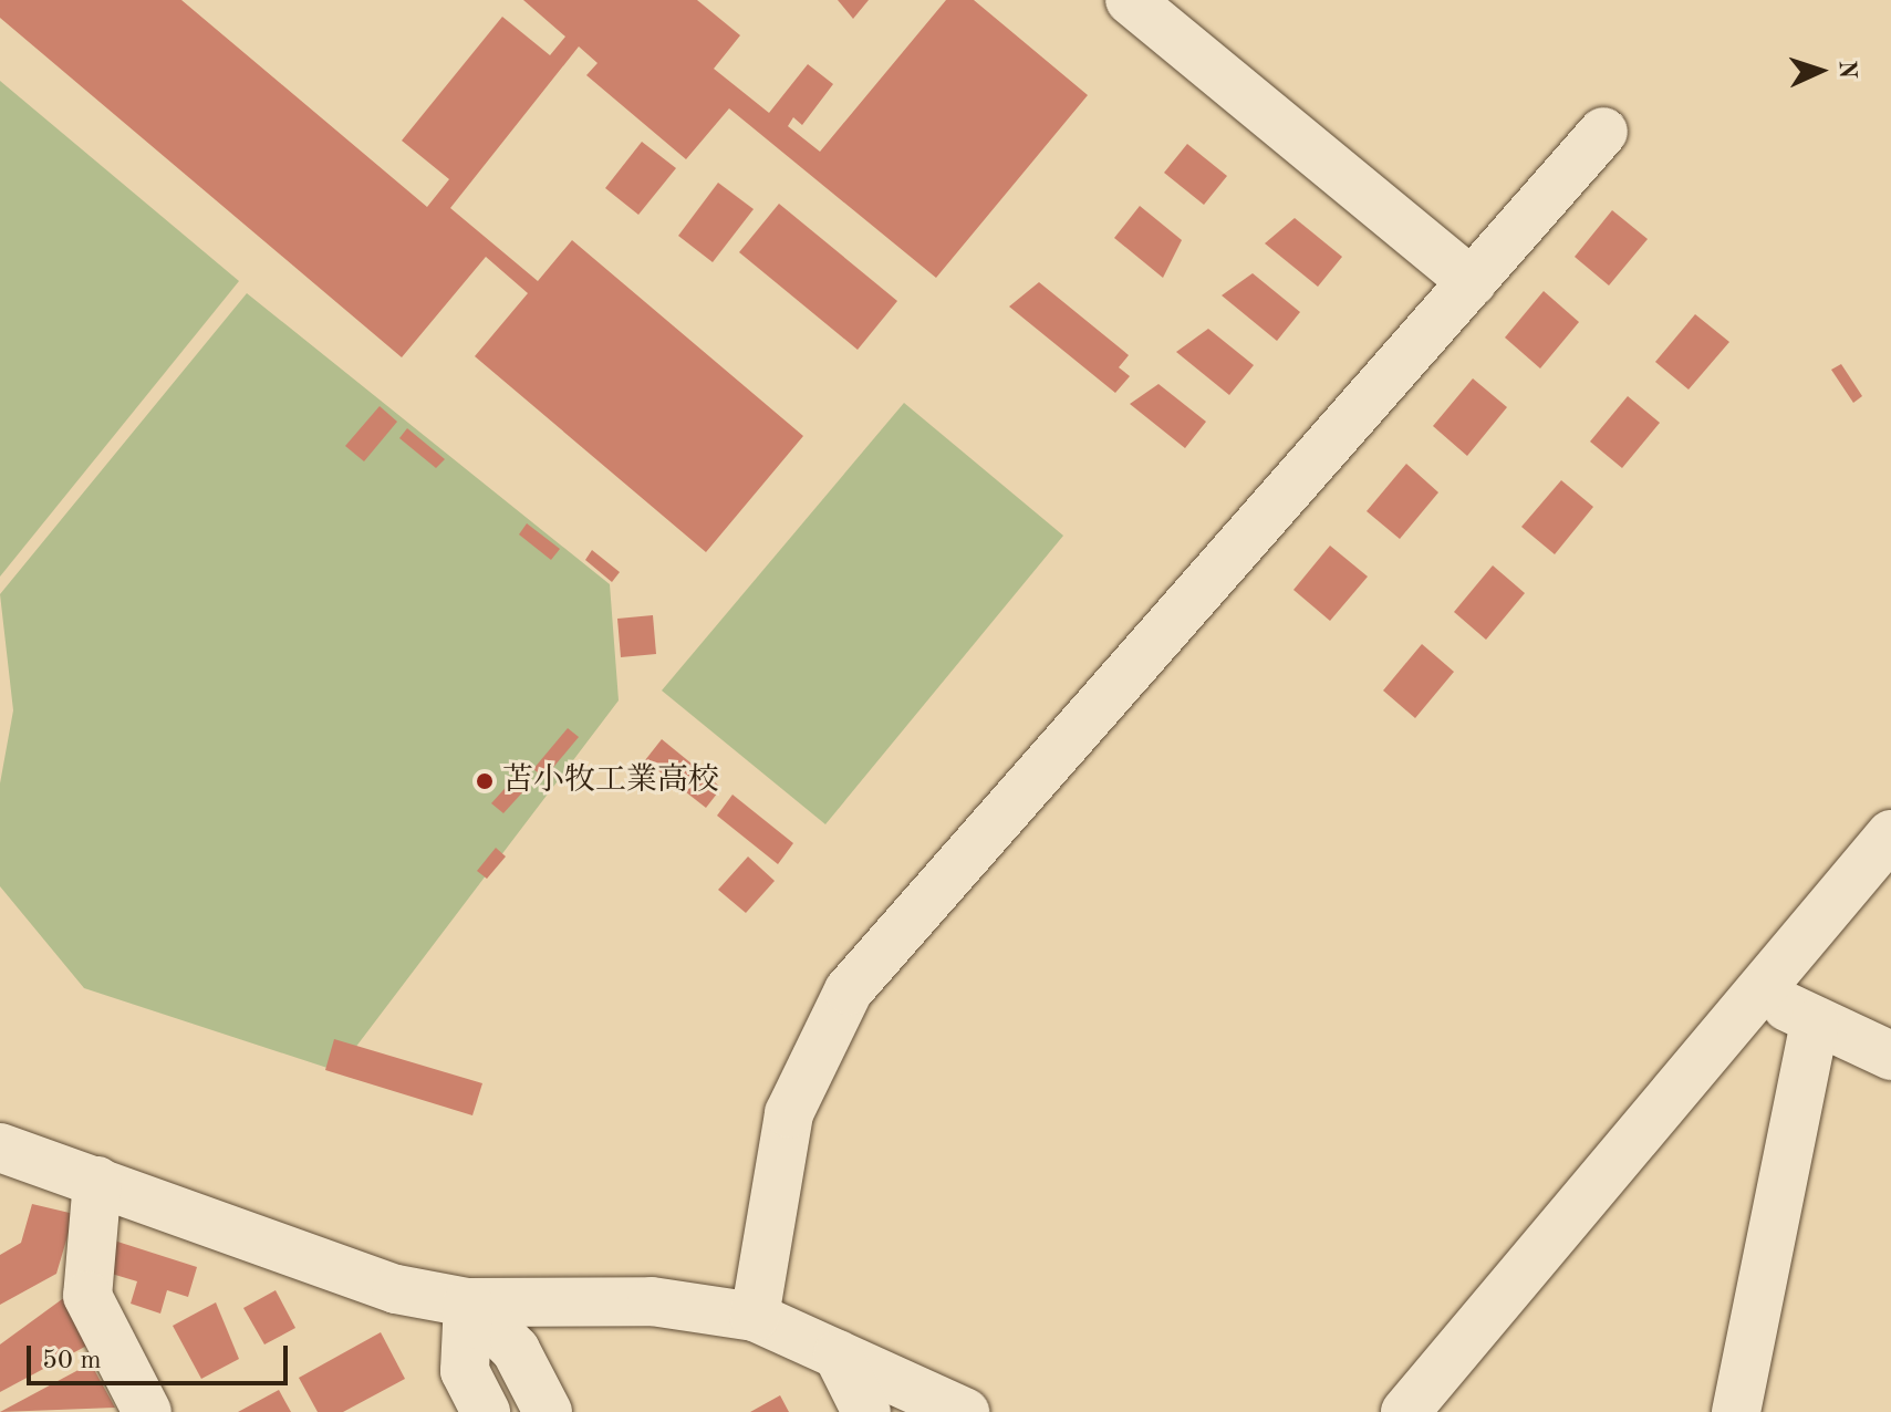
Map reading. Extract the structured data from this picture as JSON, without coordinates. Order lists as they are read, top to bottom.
{
  "places": ["苫小牧工業高校"],
  "scale_bar": "50 m",
  "north": "right"
}
